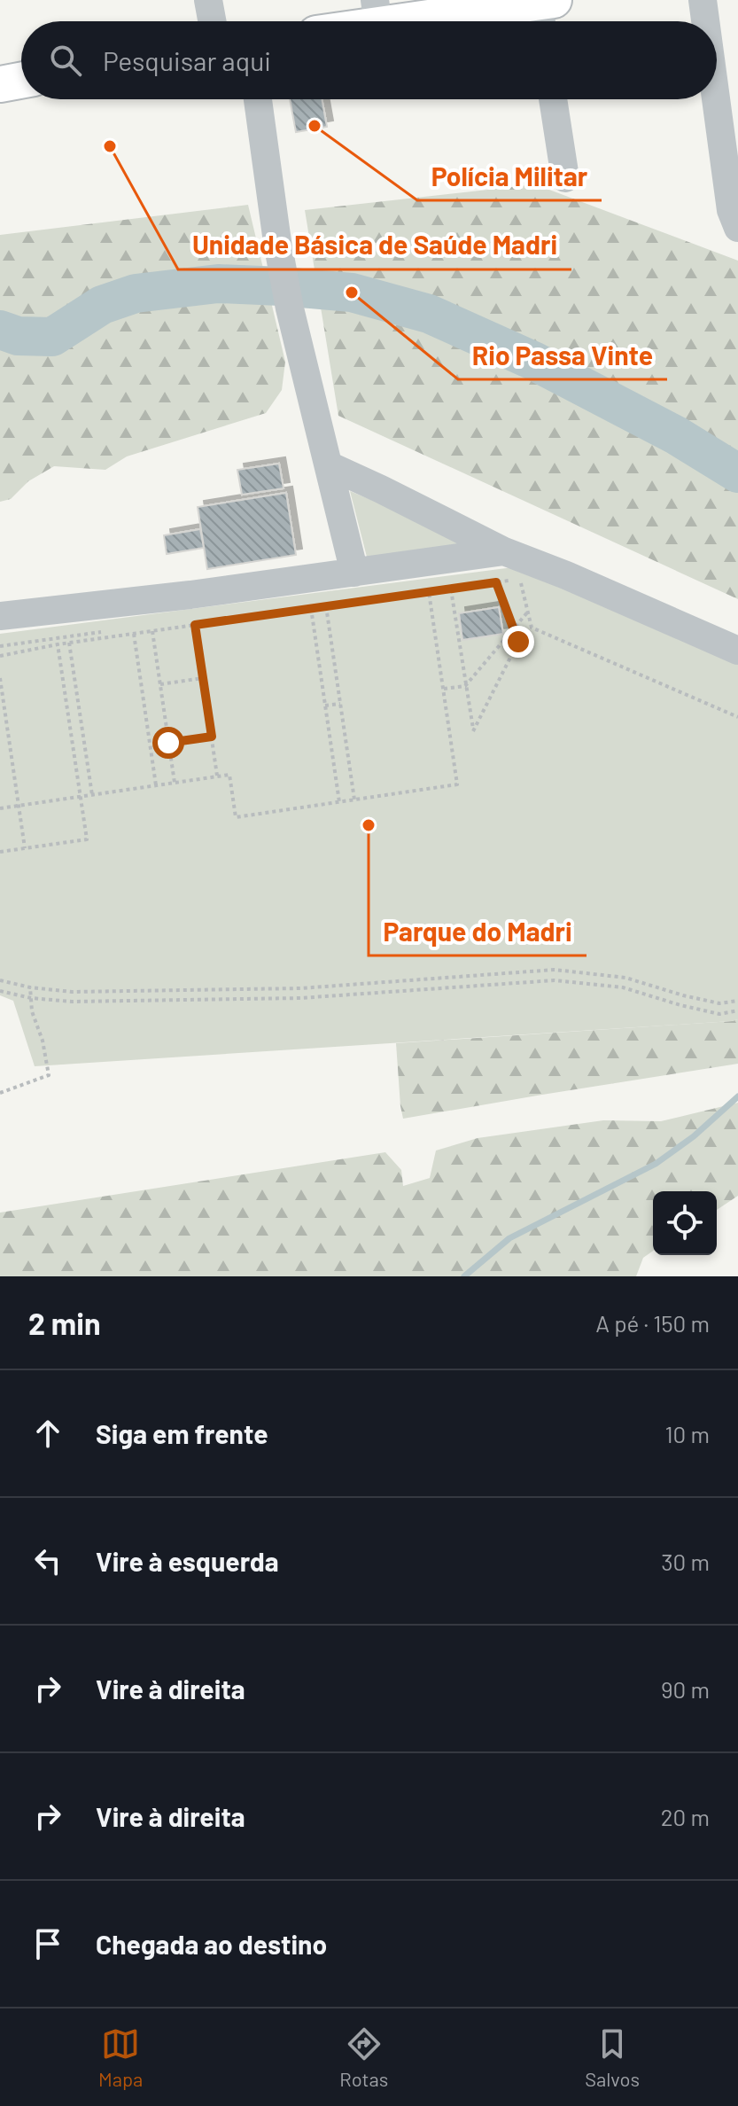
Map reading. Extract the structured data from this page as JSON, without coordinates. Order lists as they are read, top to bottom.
{
  "places": [
    "Polícia Militar",
    "Unidade Básica de Saúde Madri",
    "Rio Passa Vinte",
    "Parque do Madri"
  ],
  "page": {
    "search": "Pesquisar aqui",
    "heading": ["2 min", "A pé · 150 m"],
    "list": [
      ["Siga em frente", "10 m"],
      ["Vire à esquerda", "30 m"],
      ["Vire à direita", "90 m"],
      ["Vire à direita", "20 m"],
      "Chegada ao destino"
    ],
    "nav": ["Mapa", "Rotas", "Salvos"]
  }
}
